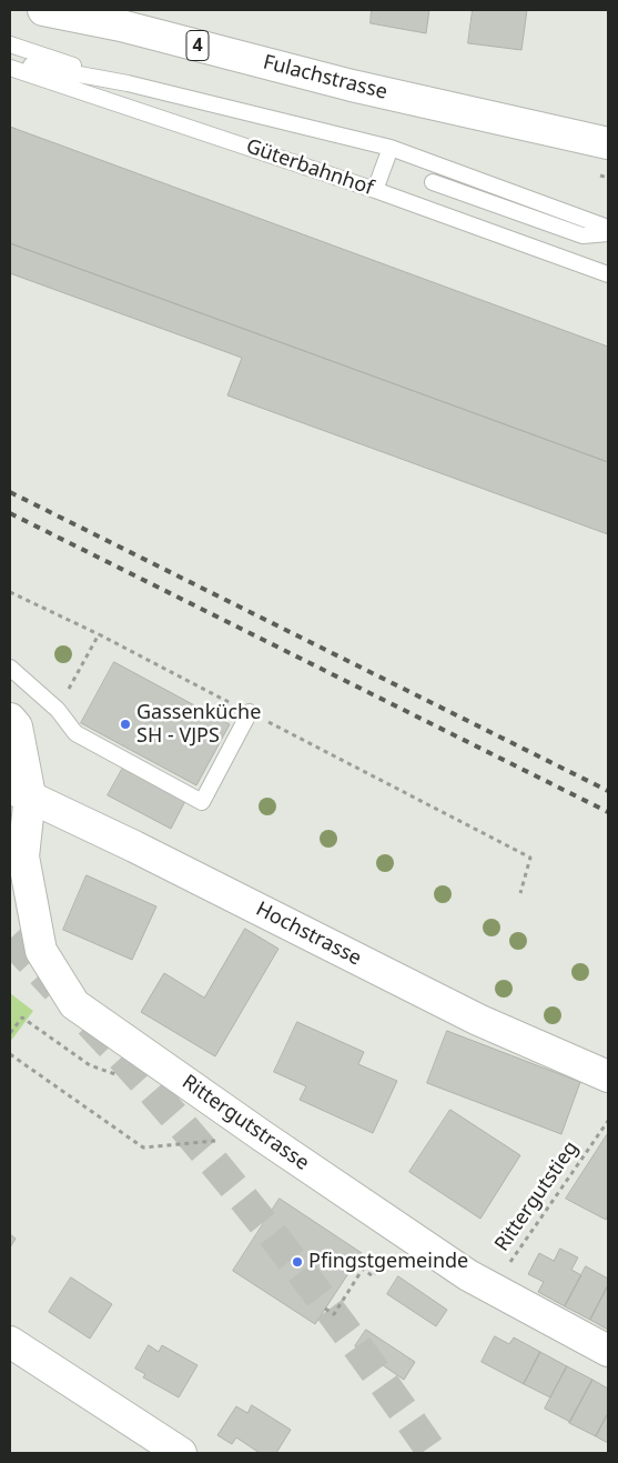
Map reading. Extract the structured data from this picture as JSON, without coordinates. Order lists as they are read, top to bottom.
{
  "streets": {
    "street": [
      "4",
      "Fulachstrasse",
      "Hochstrasse",
      "Rittergutstrasse"
    ],
    "lane": ["Güterbahnhof"],
    "path": ["Rittergutstieg"]
  },
  "crossings": [
    ["Hochstrasse", "Rittergutstrasse"],
    ["Rittergutstrasse", "Rittergutstieg"]
  ],
  "places": ["Gassenküche SH - VJPS", "Pfingstgemeinde"]
}
